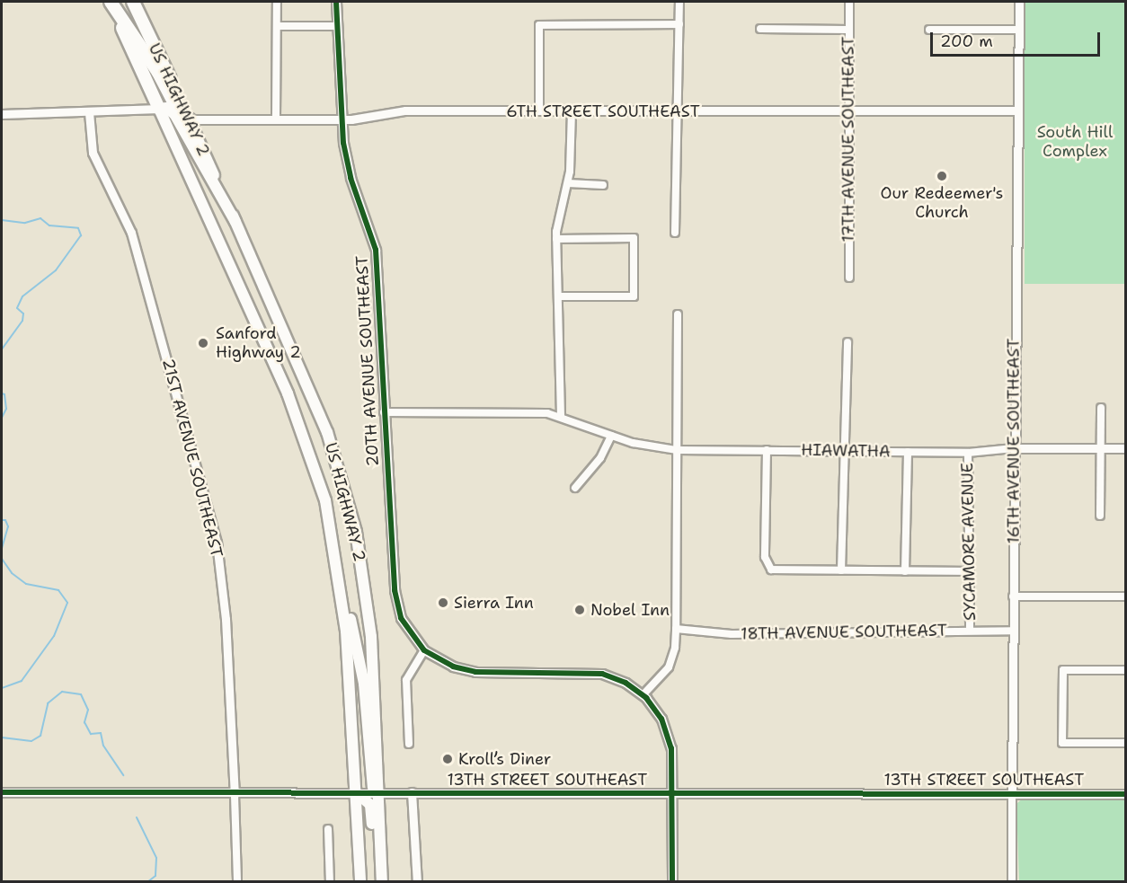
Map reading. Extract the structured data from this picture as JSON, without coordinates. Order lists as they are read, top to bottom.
{
  "streets": {
    "highway": ["US HIGHWAY 2"],
    "street": [
      "6TH STREET SOUTHEAST",
      "17TH AVENUE SOUTHEAST",
      "20TH AVENUE SOUTHEAST",
      "16TH AVENUE SOUTHEAST",
      "HIAWATHA",
      "21ST AVENUE SOUTHEAST",
      "SYCAMORE AVENUE",
      "18TH AVENUE SOUTHEAST",
      "13TH STREET SOUTHEAST"
    ]
  },
  "crossings": [
    ["US HIGHWAY 2", "6TH STREET SOUTHEAST"],
    ["US HIGHWAY 2", "13TH STREET SOUTHEAST"],
    ["6TH STREET SOUTHEAST", "17TH AVENUE SOUTHEAST"],
    ["6TH STREET SOUTHEAST", "20TH AVENUE SOUTHEAST"],
    ["6TH STREET SOUTHEAST", "16TH AVENUE SOUTHEAST"],
    ["16TH AVENUE SOUTHEAST", "HIAWATHA"],
    ["16TH AVENUE SOUTHEAST", "18TH AVENUE SOUTHEAST"],
    ["16TH AVENUE SOUTHEAST", "13TH STREET SOUTHEAST"],
    ["HIAWATHA", "SYCAMORE AVENUE"],
    ["21ST AVENUE SOUTHEAST", "13TH STREET SOUTHEAST"],
    ["SYCAMORE AVENUE", "18TH AVENUE SOUTHEAST"]
  ],
  "parks": ["South Hill Complex"],
  "places": [
    "Our Redeemer's Church",
    "Sanford Highway 2",
    "Sierra Inn",
    "Nobel Inn",
    "Kroll’s Diner"
  ],
  "scale_bar": "200 m"
}
